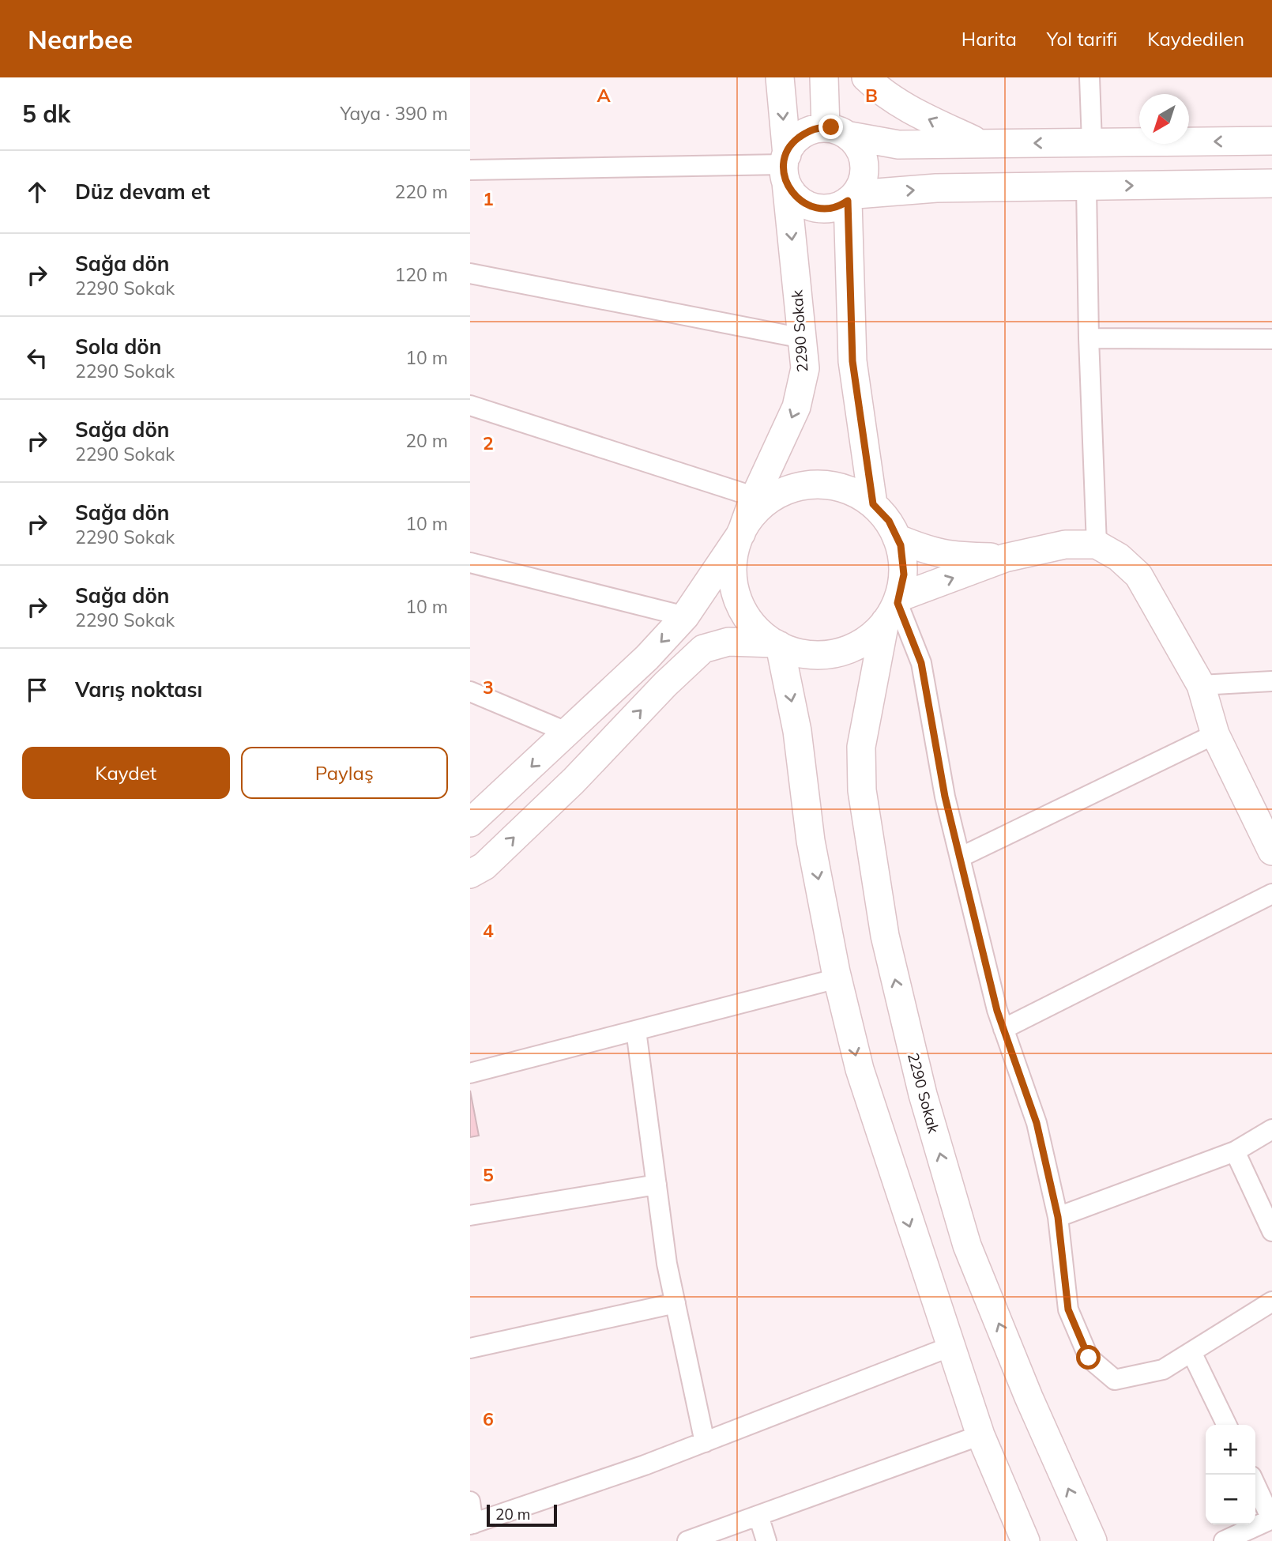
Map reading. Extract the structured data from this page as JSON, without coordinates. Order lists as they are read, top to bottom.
{
  "streets": {
    "main road": ["2290 Sokak"]
  },
  "scale_bar": "20 m",
  "north": "bottom left",
  "page": {
    "header": "Nearbee",
    "nav": ["Harita", "Yol tarifi", "Kaydedilen"],
    "heading": ["5 dk", "Yaya · 390 m"],
    "list": [
      ["Düz devam et", "220 m"],
      ["Sağa dön", "2290 Sokak", "120 m"],
      ["Sola dön", "2290 Sokak", "10 m"],
      ["Sağa dön", "2290 Sokak", "20 m"],
      ["Sağa dön", "2290 Sokak", "10 m"],
      ["Sağa dön", "2290 Sokak", "10 m"],
      "Varış noktası"
    ],
    "buttons": ["Kaydet", "Paylaş"],
    "map_buttons": ["+", "−"],
    "scale": "20 m"
  },
  "grid": {
    "columns": ["A", "B"],
    "rows": [
      "1",
      "2",
      "3",
      "4",
      "5",
      "6"
    ]
  }
}
